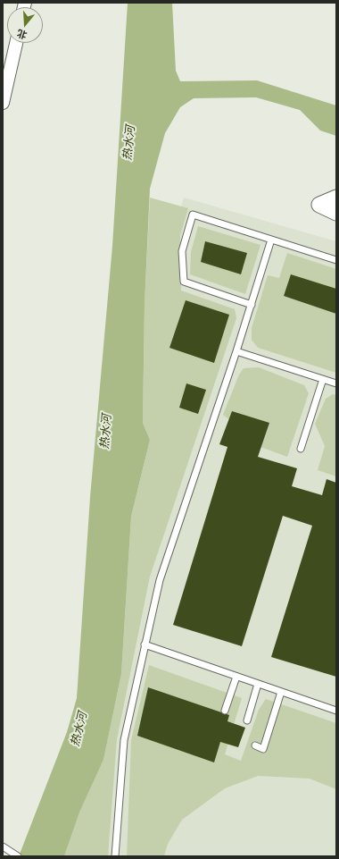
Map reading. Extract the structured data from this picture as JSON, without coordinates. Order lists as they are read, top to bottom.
{
  "water": ["热水河"],
  "north": "bottom"
}
